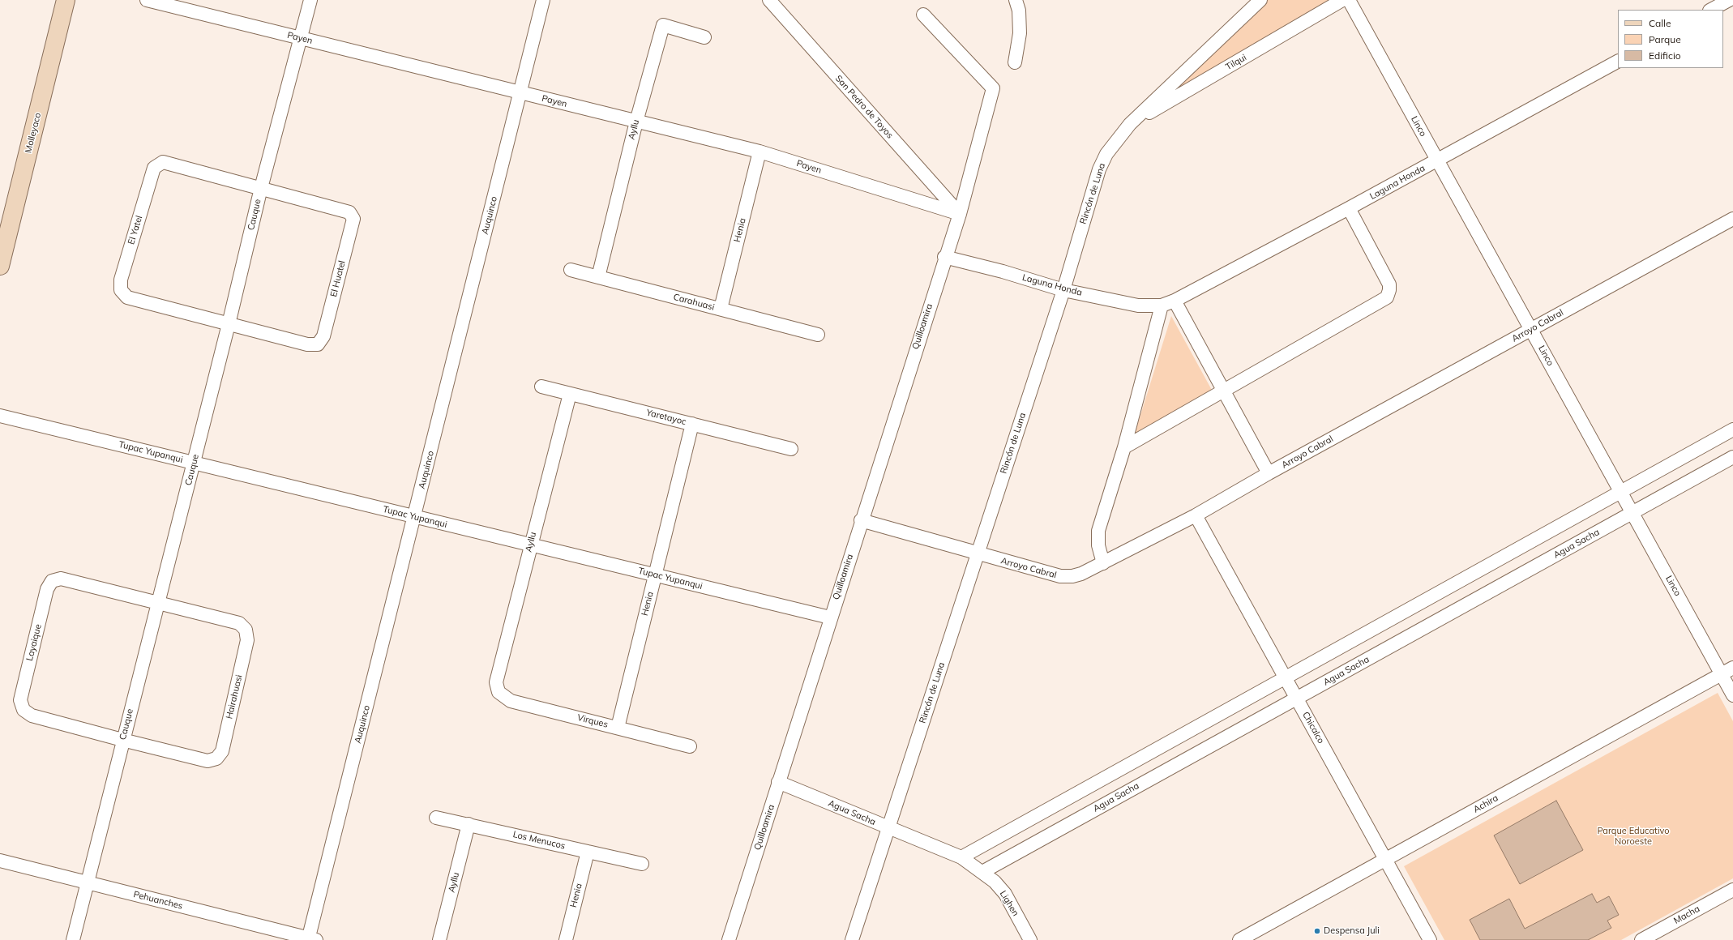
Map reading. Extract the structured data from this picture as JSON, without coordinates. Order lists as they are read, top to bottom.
{
  "streets": {
    "main road": ["Molleyaco"],
    "street": [
      "Payen",
      "Tilqui",
      "San Pedro de Toyos",
      "Linco",
      "Ayllu",
      "Laguna Honda",
      "Rincón de Luna",
      "Cauque",
      "Auquinco",
      "El Yatel",
      "Henia",
      "El Huatel",
      "Carahuasi",
      "Arroyo Cabral",
      "Quilloamira",
      "Yaretayoc",
      "Tupac Yupanqui",
      "Agua Sacha",
      "Layaique",
      "Hairahuasi",
      "Virques",
      "Chicalco",
      "Achira",
      "Los Menucos",
      "Pehuanches",
      "Lighen",
      "Macha"
    ]
  },
  "crossings": [
    ["Payen", "San Pedro de Toyos"],
    ["Payen", "Ayllu"],
    ["Payen", "Cauque"],
    ["Payen", "Auquinco"],
    ["Payen", "Henia"],
    ["Payen", "Quilloamira"],
    ["Tilqui", "Rincón de Luna"],
    ["San Pedro de Toyos", "Quilloamira"],
    ["Linco", "Laguna Honda"],
    ["Linco", "Arroyo Cabral"],
    ["Linco", "Agua Sacha"],
    ["Linco", "Achira"],
    ["Ayllu", "Carahuasi"],
    ["Ayllu", "Yaretayoc"],
    ["Ayllu", "Tupac Yupanqui"],
    ["Ayllu", "Virques"],
    ["Ayllu", "Los Menucos"],
    ["Laguna Honda", "Rincón de Luna"],
    ["Laguna Honda", "Quilloamira"],
    ["Rincón de Luna", "Arroyo Cabral"],
    ["Rincón de Luna", "Agua Sacha"],
    ["Cauque", "El Yatel"],
    ["Cauque", "El Huatel"],
    ["Cauque", "Tupac Yupanqui"],
    ["Cauque", "Layaique"],
    ["Cauque", "Hairahuasi"],
    ["Cauque", "Pehuanches"],
    ["Auquinco", "Tupac Yupanqui"],
    ["Auquinco", "Pehuanches"],
    ["El Yatel", "El Huatel"],
    ["Henia", "Carahuasi"],
    ["Henia", "Yaretayoc"],
    ["Henia", "Tupac Yupanqui"],
    ["Henia", "Virques"],
    ["Henia", "Los Menucos"],
    ["Arroyo Cabral", "Quilloamira"],
    ["Arroyo Cabral", "Chicalco"],
    ["Quilloamira", "Tupac Yupanqui"],
    ["Quilloamira", "Agua Sacha"],
    ["Agua Sacha", "Chicalco"],
    ["Agua Sacha", "Lighen"],
    ["Layaique", "Hairahuasi"],
    ["Chicalco", "Achira"]
  ],
  "parks": ["Parque Educativo Noroeste"],
  "places": ["Despensa Juli"],
  "legend": ["Calle", "Parque", "Edificio"]
}
